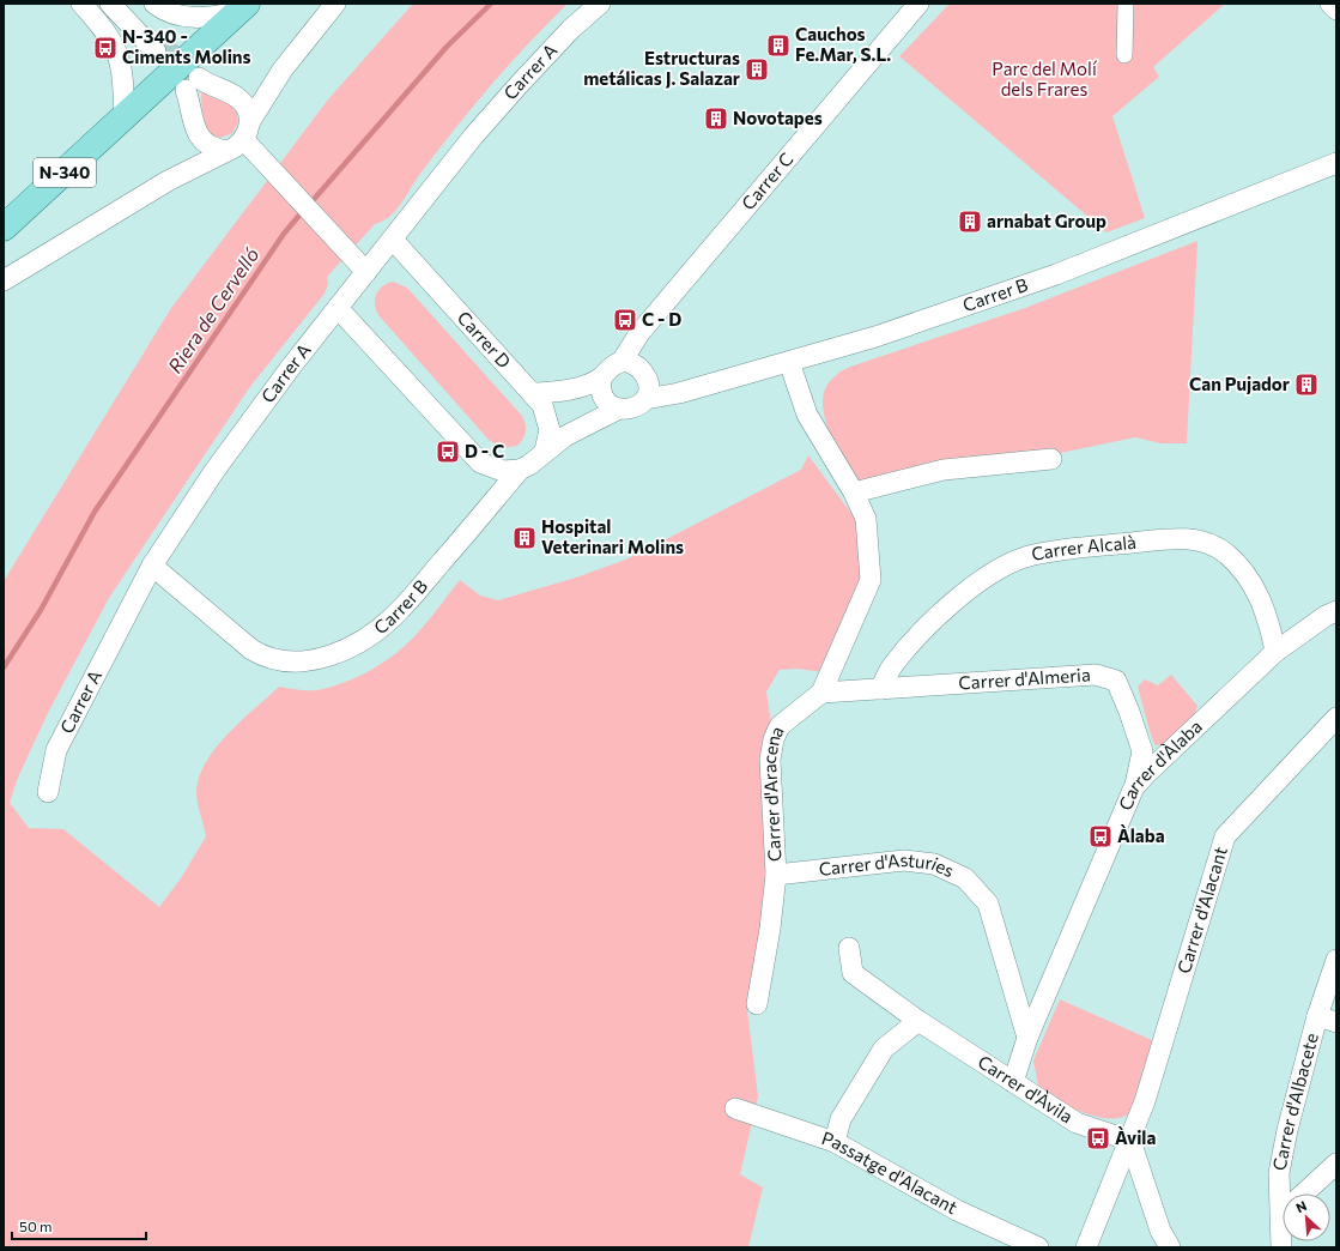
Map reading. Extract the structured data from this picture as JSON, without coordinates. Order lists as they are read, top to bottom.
{
  "streets": {
    "main road": ["N-340"],
    "street": [
      "Carrer A",
      "Carrer C",
      "Carrer B",
      "Carrer D",
      "Carrer Alcalà",
      "Carrer d'Almeria",
      "Carrer d'Àlaba",
      "Carrer d'Aracena",
      "Carrer d'Asturies",
      "Carrer d'Alacant",
      "Carrer d'Àvila",
      "Carrer d'Albacete",
      "Passatge d'Alacant"
    ]
  },
  "crossings": [
    ["Carrer A", "Carrer B"],
    ["Carrer A", "Carrer D"],
    ["Carrer C", "Carrer B"],
    ["Carrer B", "Carrer D"],
    ["Carrer B", "Carrer d'Aracena"],
    ["Carrer Alcalà", "Carrer d'Almeria"],
    ["Carrer Alcalà", "Carrer d'Àlaba"],
    ["Carrer d'Almeria", "Carrer d'Àlaba"],
    ["Carrer d'Almeria", "Carrer d'Aracena"],
    ["Carrer d'Àlaba", "Carrer d'Asturies"],
    ["Carrer d'Àlaba", "Carrer d'Àvila"],
    ["Carrer d'Aracena", "Carrer d'Asturies"],
    ["Carrer d'Alacant", "Carrer d'Àvila"]
  ],
  "water": ["Riera de Cervelló"],
  "parks": ["Parc del Molí dels Frares"],
  "places": {
    "building": [
      "Cauchos Fe.Mar, S.L.",
      "Estructuras metálicas J. Salazar",
      "Novotapes",
      "arnabat Group",
      "Can Pujador",
      "Hospital Veterinari Molins"
    ],
    "bus stop": [
      "N-340 - Ciments Molins",
      "C - D",
      "D - C",
      "Àlaba",
      "Àvila"
    ]
  },
  "scale_bar": "50 m",
  "north": "top left"
}
